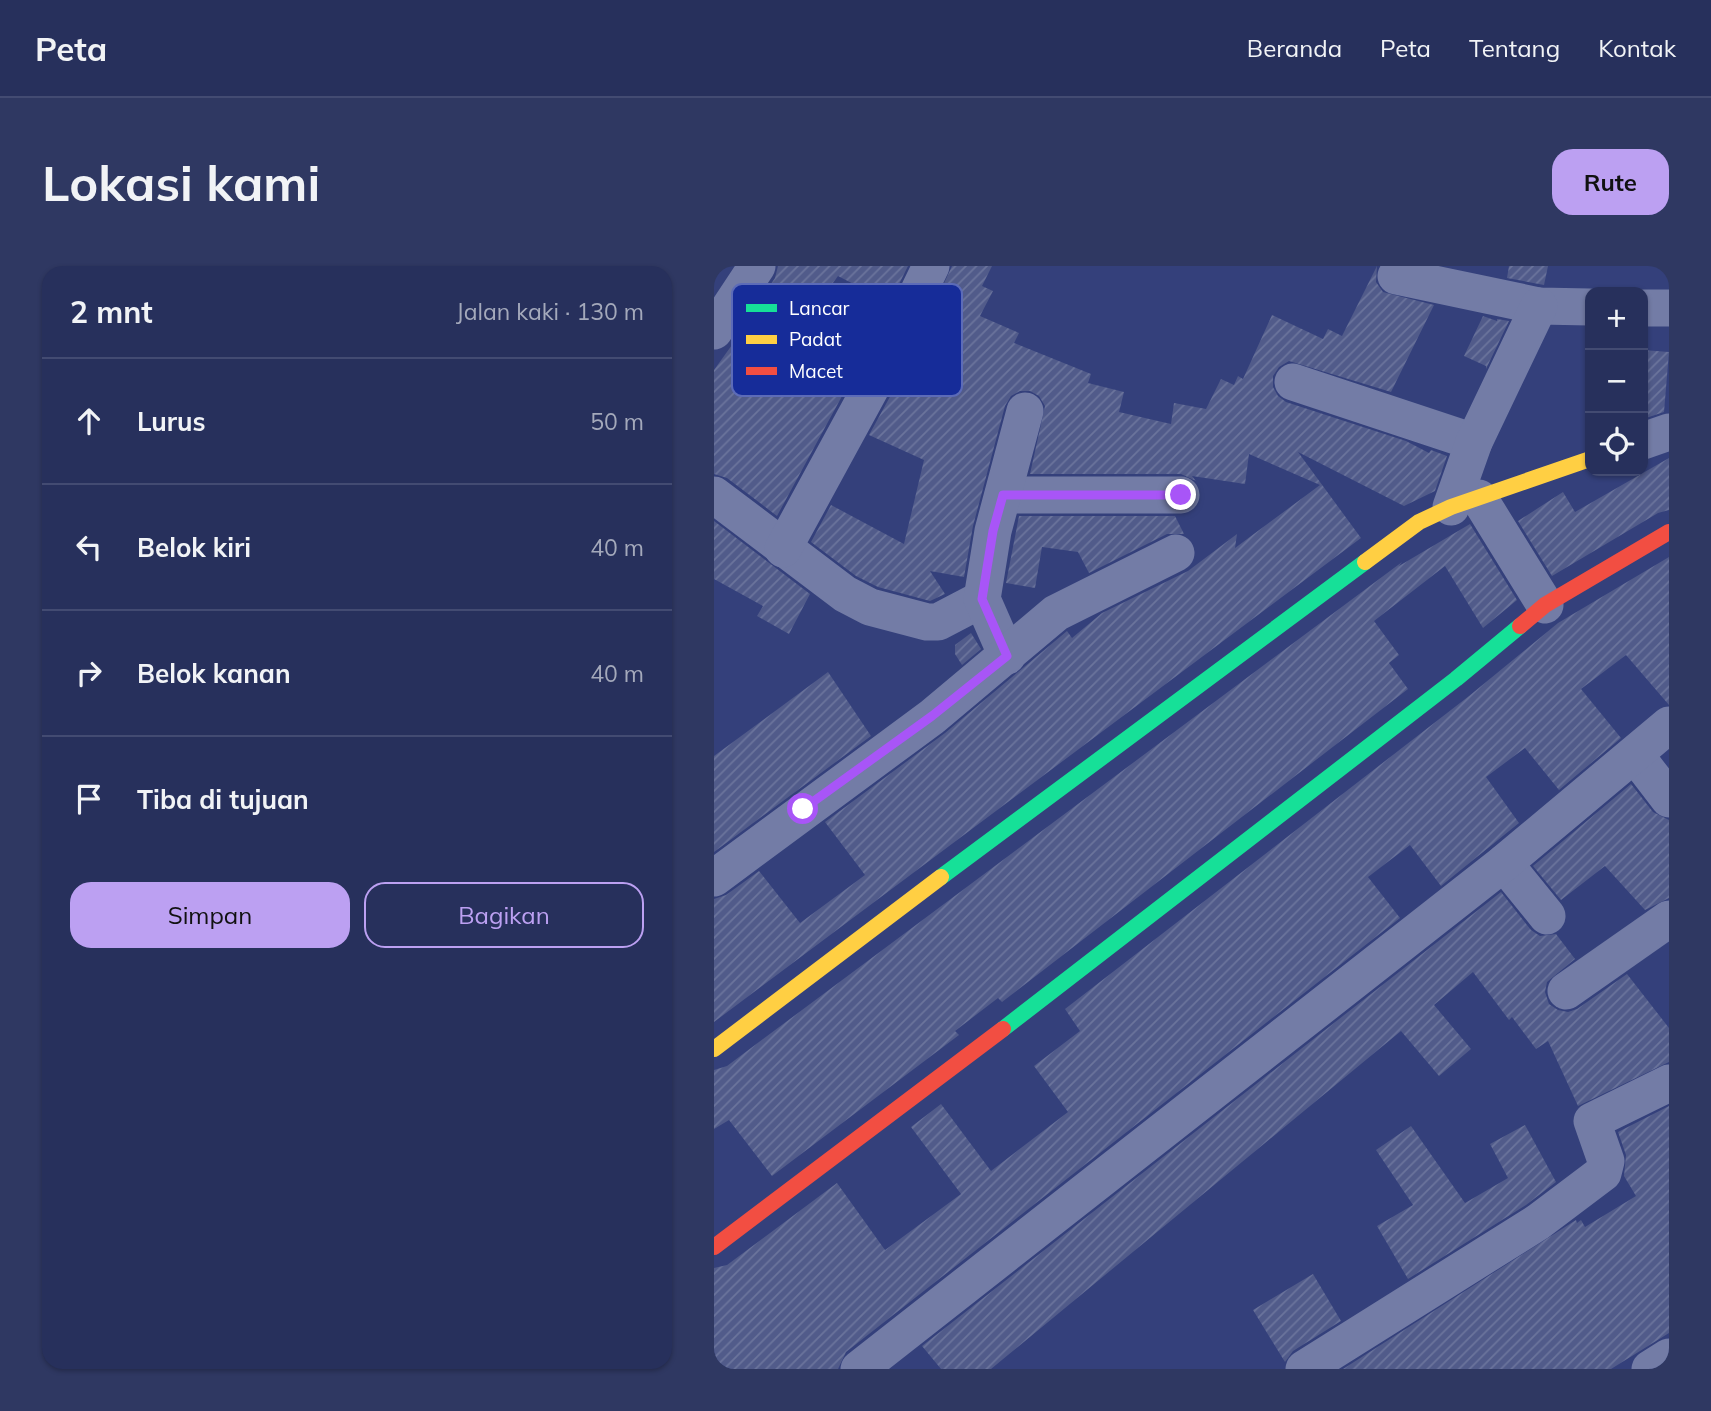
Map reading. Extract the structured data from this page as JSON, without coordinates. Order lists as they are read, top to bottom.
{
  "legend": ["Lancar", "Padat", "Macet"],
  "page": {
    "header": "Peta",
    "nav": [
      "Beranda",
      "Peta",
      "Tentang",
      "Kontak"
    ],
    "buttons": [
      "Rute",
      ["Simpan", "Bagikan"]
    ],
    "title": "Lokasi kami",
    "heading": ["2 mnt", "Jalan kaki · 130 m"],
    "map_buttons": ["+", "−"],
    "list": [
      ["Lurus", "50 m"],
      ["Belok kiri", "40 m"],
      ["Belok kanan", "40 m"],
      "Tiba di tujuan"
    ]
  }
}
